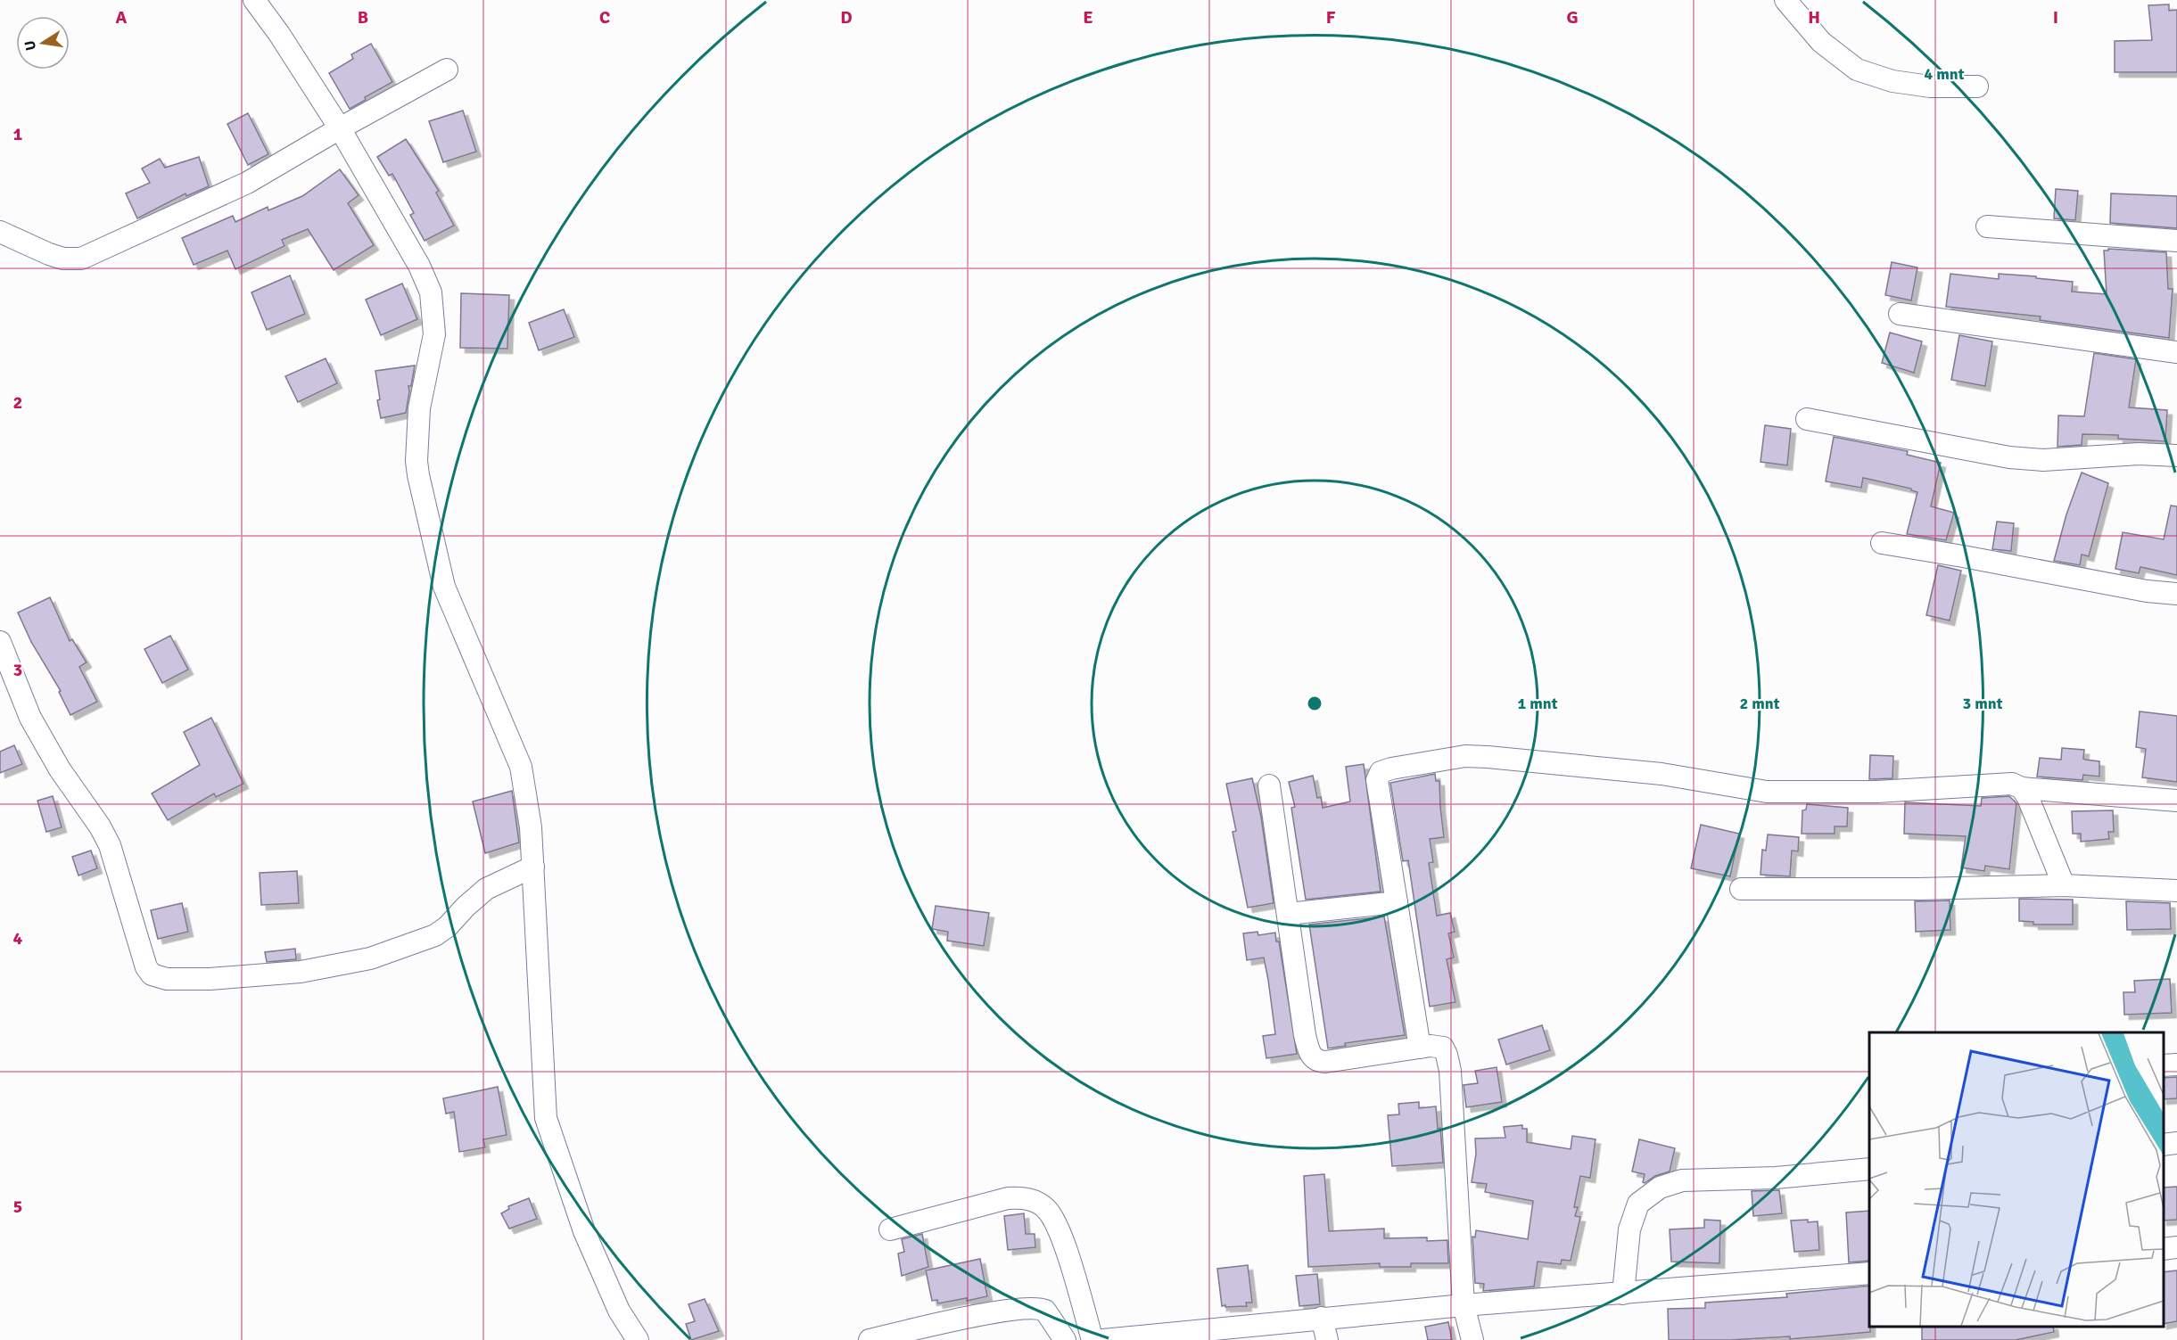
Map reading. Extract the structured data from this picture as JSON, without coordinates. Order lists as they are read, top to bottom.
{
  "north": "left",
  "grid": {
    "columns": [
      "A",
      "B",
      "C",
      "D",
      "E",
      "F",
      "G",
      "H",
      "I"
    ],
    "rows": [
      "1",
      "2",
      "3",
      "4",
      "5"
    ]
  },
  "rings": [
    "4 mnt",
    "1 mnt",
    "2 mnt",
    "3 mnt"
  ]
}
